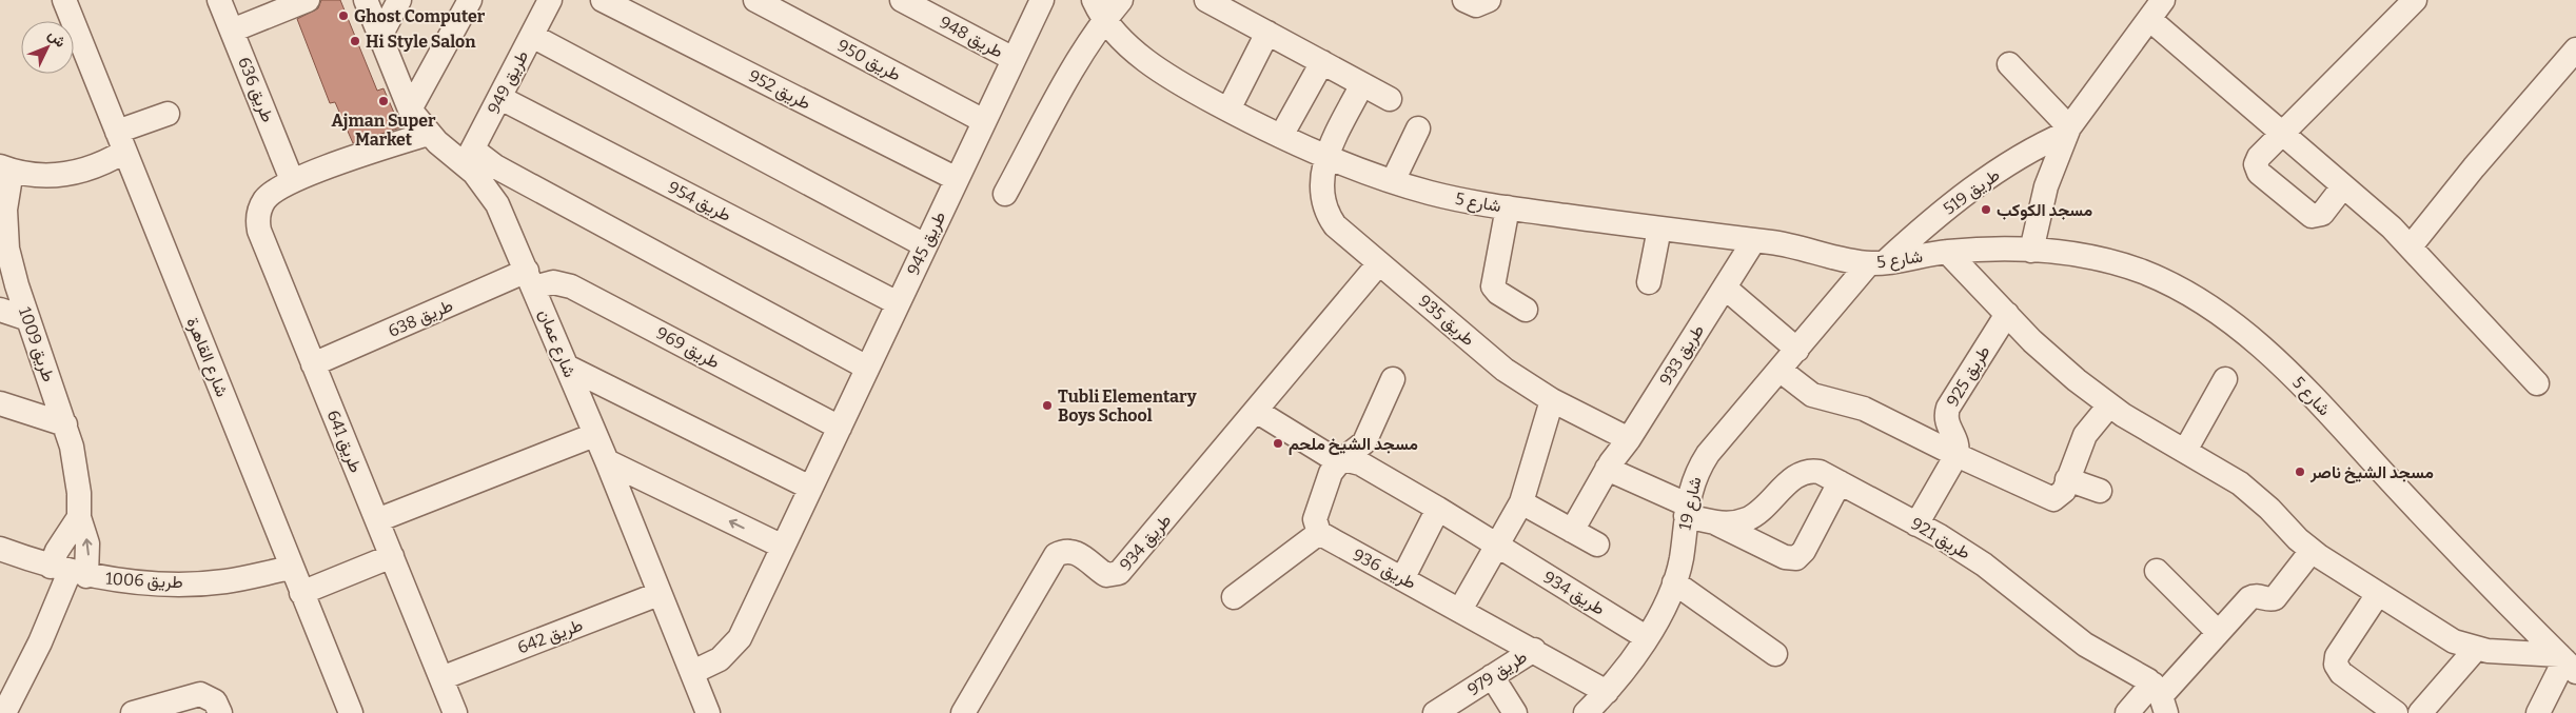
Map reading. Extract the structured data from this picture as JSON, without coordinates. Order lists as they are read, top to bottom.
{
  "streets": {
    "street": [
      "طريق 948",
      "طريق 950",
      "طريق 949",
      "طريق 636",
      "طريق 952",
      "طريق 519",
      "طريق 954",
      "شارع 5",
      "طريق 945",
      "طريق 638",
      "طريق 935",
      "شارع عمان",
      "طريق 1009",
      "طريق 969",
      "طريق 933",
      "شارع القاهرة",
      "طريق 925",
      "طريق 641",
      "شارع 19",
      "طريق 921",
      "طريق 934",
      "طريق 936",
      "طريق 1006",
      "طريق 642",
      "طريق 979"
    ]
  },
  "crossings": [
    ["طريق 948", "طريق 945"],
    ["طريق 950", "طريق 945"],
    ["طريق 949", "طريق 954"],
    ["طريق 949", "شارع عمان"],
    ["طريق 636", "طريق 641"],
    ["طريق 952", "طريق 945"],
    ["طريق 519", "شارع 5"],
    ["طريق 519", "شارع 19"],
    ["طريق 954", "طريق 945"],
    ["شارع 5", "طريق 935"],
    ["شارع 5", "طريق 933"],
    ["شارع 5", "شارع 19"],
    ["طريق 945", "شارع عمان"],
    ["طريق 945", "طريق 969"],
    ["طريق 638", "شارع عمان"],
    ["طريق 638", "طريق 969"],
    ["طريق 638", "طريق 641"],
    ["طريق 935", "طريق 933"],
    ["طريق 935", "طريق 934"],
    ["شارع عمان", "طريق 969"],
    ["شارع عمان", "طريق 641"],
    ["شارع عمان", "طريق 642"],
    ["طريق 1009", "طريق 1006"],
    ["شارع القاهرة", "طريق 1006"],
    ["طريق 641", "طريق 642"],
    ["شارع 19", "طريق 921"],
    ["شارع 19", "طريق 934"],
    ["شارع 19", "طريق 936"],
    ["طريق 936", "طريق 979"]
  ],
  "places": [
    "Ghost Computer",
    "Hi Style Salon",
    "Ajman Super Market",
    "مسجد الكوكب",
    "Tubli Elementary Boys School",
    "مسجد الشيخ ملحم",
    "مسجد الشيخ ناصر"
  ],
  "north": "top right"
}
